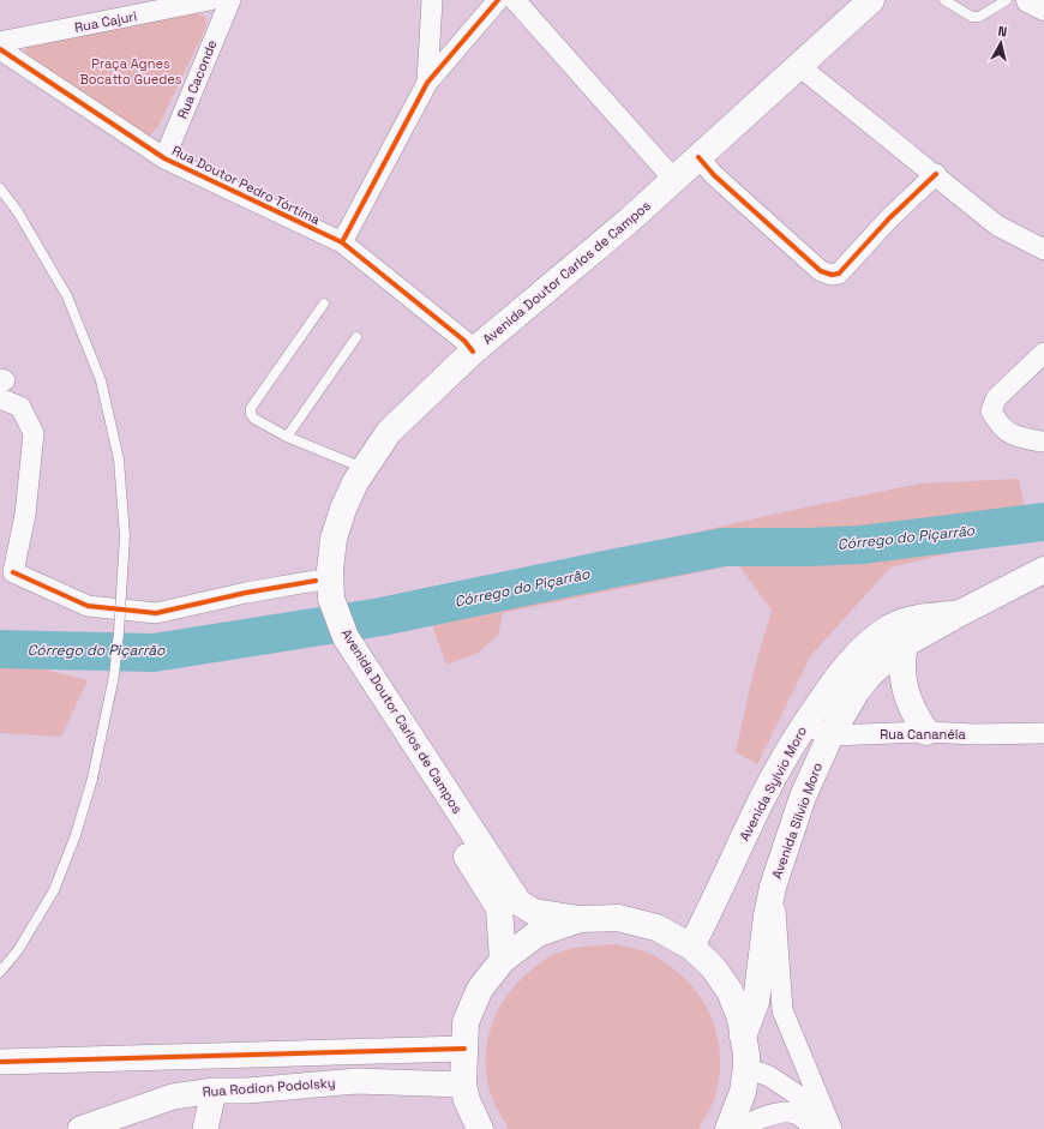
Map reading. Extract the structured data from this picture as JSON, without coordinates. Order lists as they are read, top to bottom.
{
  "streets": {
    "main road": ["Avenida Doutor Carlos de Campos", "Avenida Sylvio Moro", "Avenida Silvio Moro"],
    "street": [
      "Rua Cajuri",
      "Rua Caconde",
      "Rua Doutor Pedro Tórtima",
      "Rua Cananéia",
      "Rua Rodion Podolsky"
    ]
  },
  "crossings": [
    ["Rua Caconde", "Rua Doutor Pedro Tórtima"],
    ["Rua Doutor Pedro Tórtima", "Avenida Doutor Carlos de Campos"],
    ["Rua Cananéia", "Avenida Sylvio Moro"],
    ["Rua Cananéia", "Avenida Silvio Moro"],
    ["Avenida Sylvio Moro", "Avenida Silvio Moro"]
  ],
  "water": ["Córrego do Piçarrão"],
  "parks": ["Praça Agnes Bocatto Guedes"],
  "north": "top"
}
